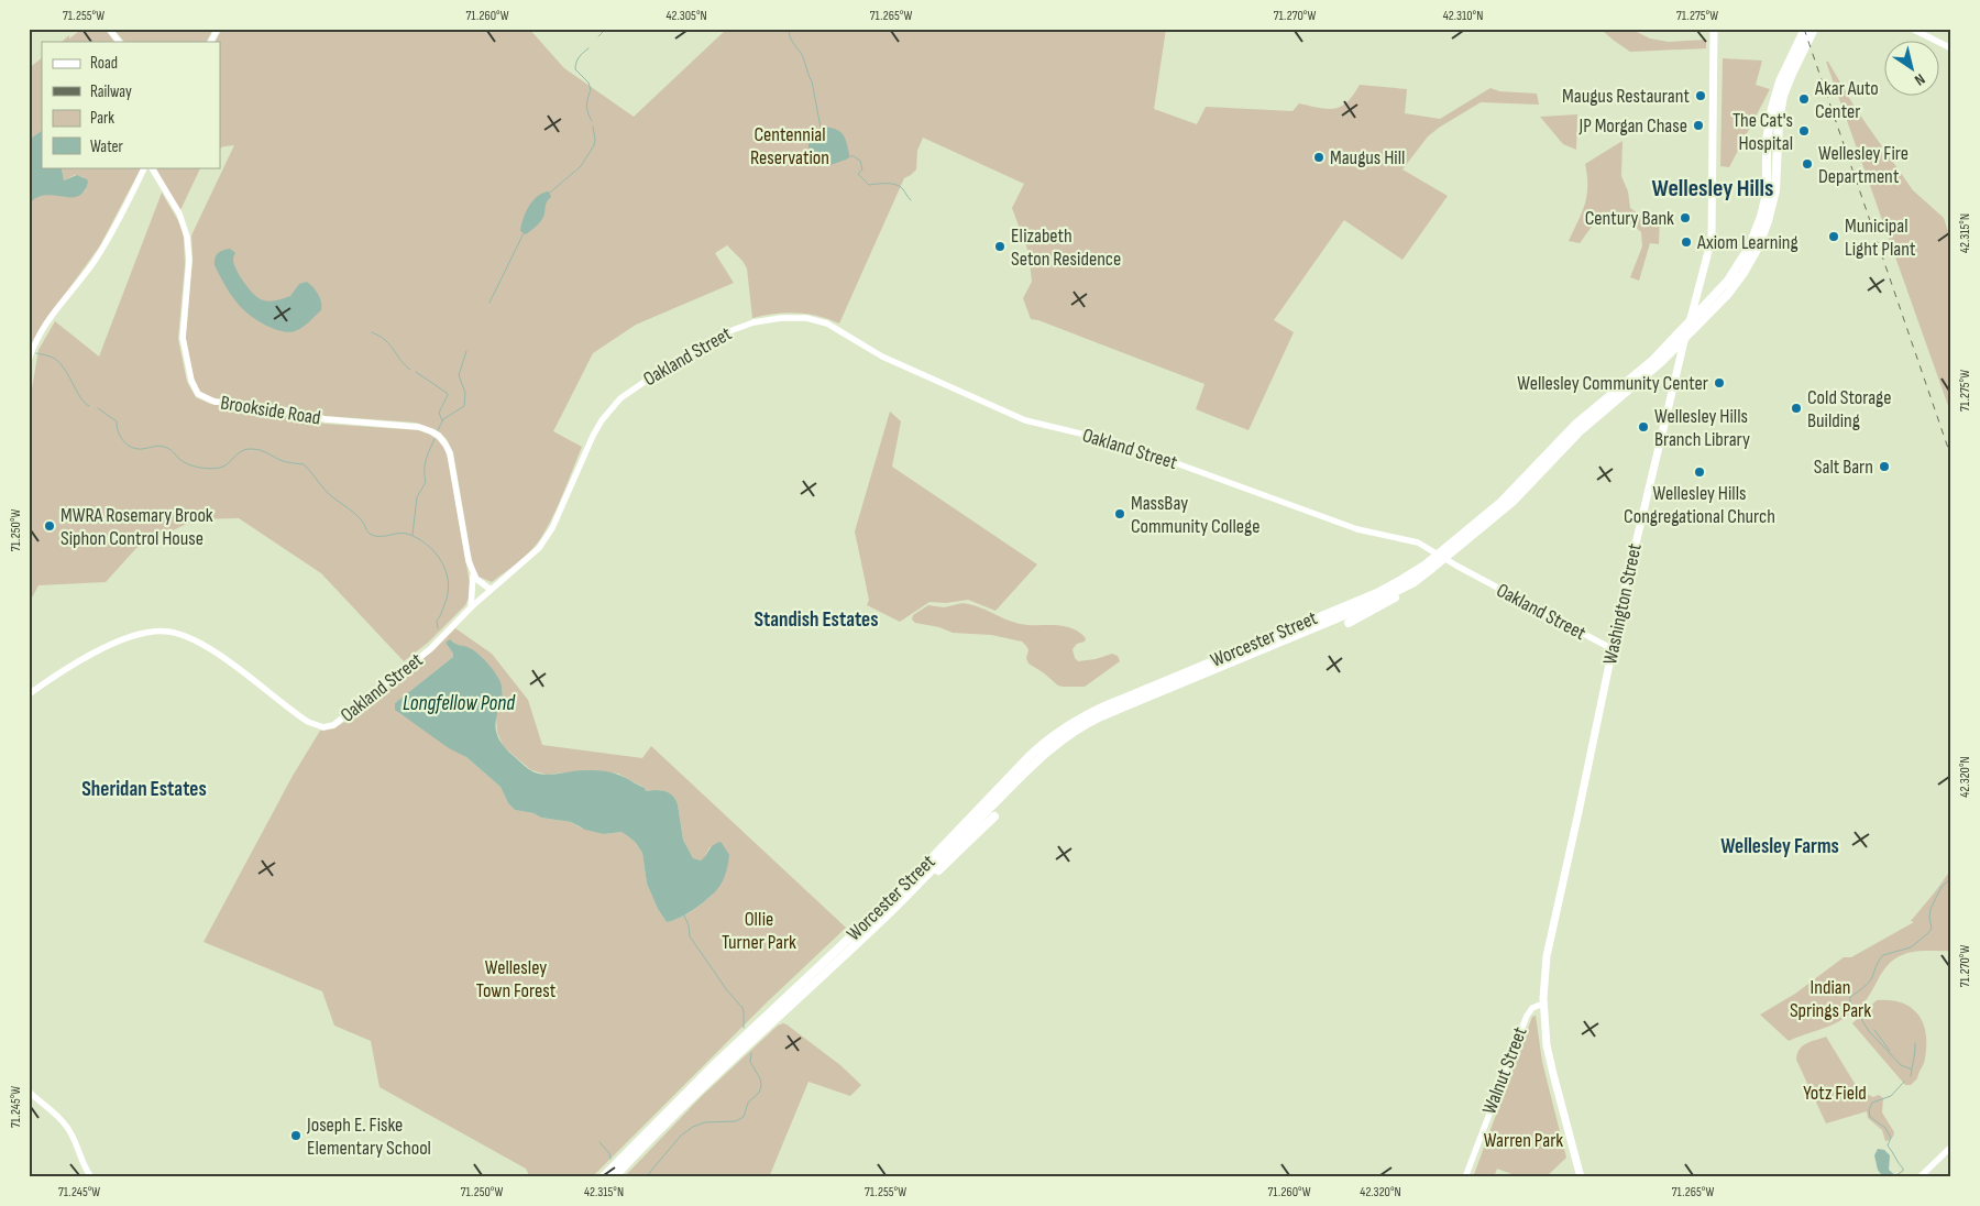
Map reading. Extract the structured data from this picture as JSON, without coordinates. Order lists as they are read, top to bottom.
{
  "streets": {
    "highway": ["Worcester Street"],
    "main road": ["Washington Street"],
    "street": ["Oakland Street", "Brookside Road", "Walnut Street"]
  },
  "crossings": [
    ["Oakland Street", "Brookside Road"],
    ["Oakland Street", "Washington Street"],
    ["Oakland Street", "Worcester Street"],
    ["Washington Street", "Walnut Street"]
  ],
  "districts": [
    "Wellesley Hills",
    "Standish Estates",
    "Sheridan Estates",
    "Wellesley Farms"
  ],
  "water": ["Longfellow Pond"],
  "parks": [
    "Centennial Reservation",
    "Ollie Turner Park",
    "Wellesley Town Forest",
    "Indian Springs Park",
    "Yotz Field",
    "Warren Park"
  ],
  "places": [
    "Maugus Restaurant",
    "Akar Auto Center",
    "JP Morgan Chase",
    "The Cat's Hospital",
    "Maugus Hill",
    "Wellesley Fire Department",
    "Century Bank",
    "Municipal Light Plant",
    "Axiom Learning",
    "Elizabeth Seton Residence",
    "Wellesley Community Center",
    "Cold Storage Building",
    "Wellesley Hills Branch Library",
    "Salt Barn",
    "Wellesley Hills Congregational Church",
    "MassBay Community College",
    "MWRA Rosemary Brook Siphon Control House",
    "Joseph E. Fiske Elementary School"
  ],
  "legend": [
    "Road",
    "Railway",
    "Park",
    "Water"
  ],
  "north": "bottom right",
  "coordinates": [
    "71.255°W",
    "71.260°W",
    "42.305°N",
    "71.265°W",
    "71.270°W",
    "42.310°N",
    "71.275°W",
    "42.315°N",
    "71.250°W",
    "42.320°N",
    "71.245°W"
  ]
}
